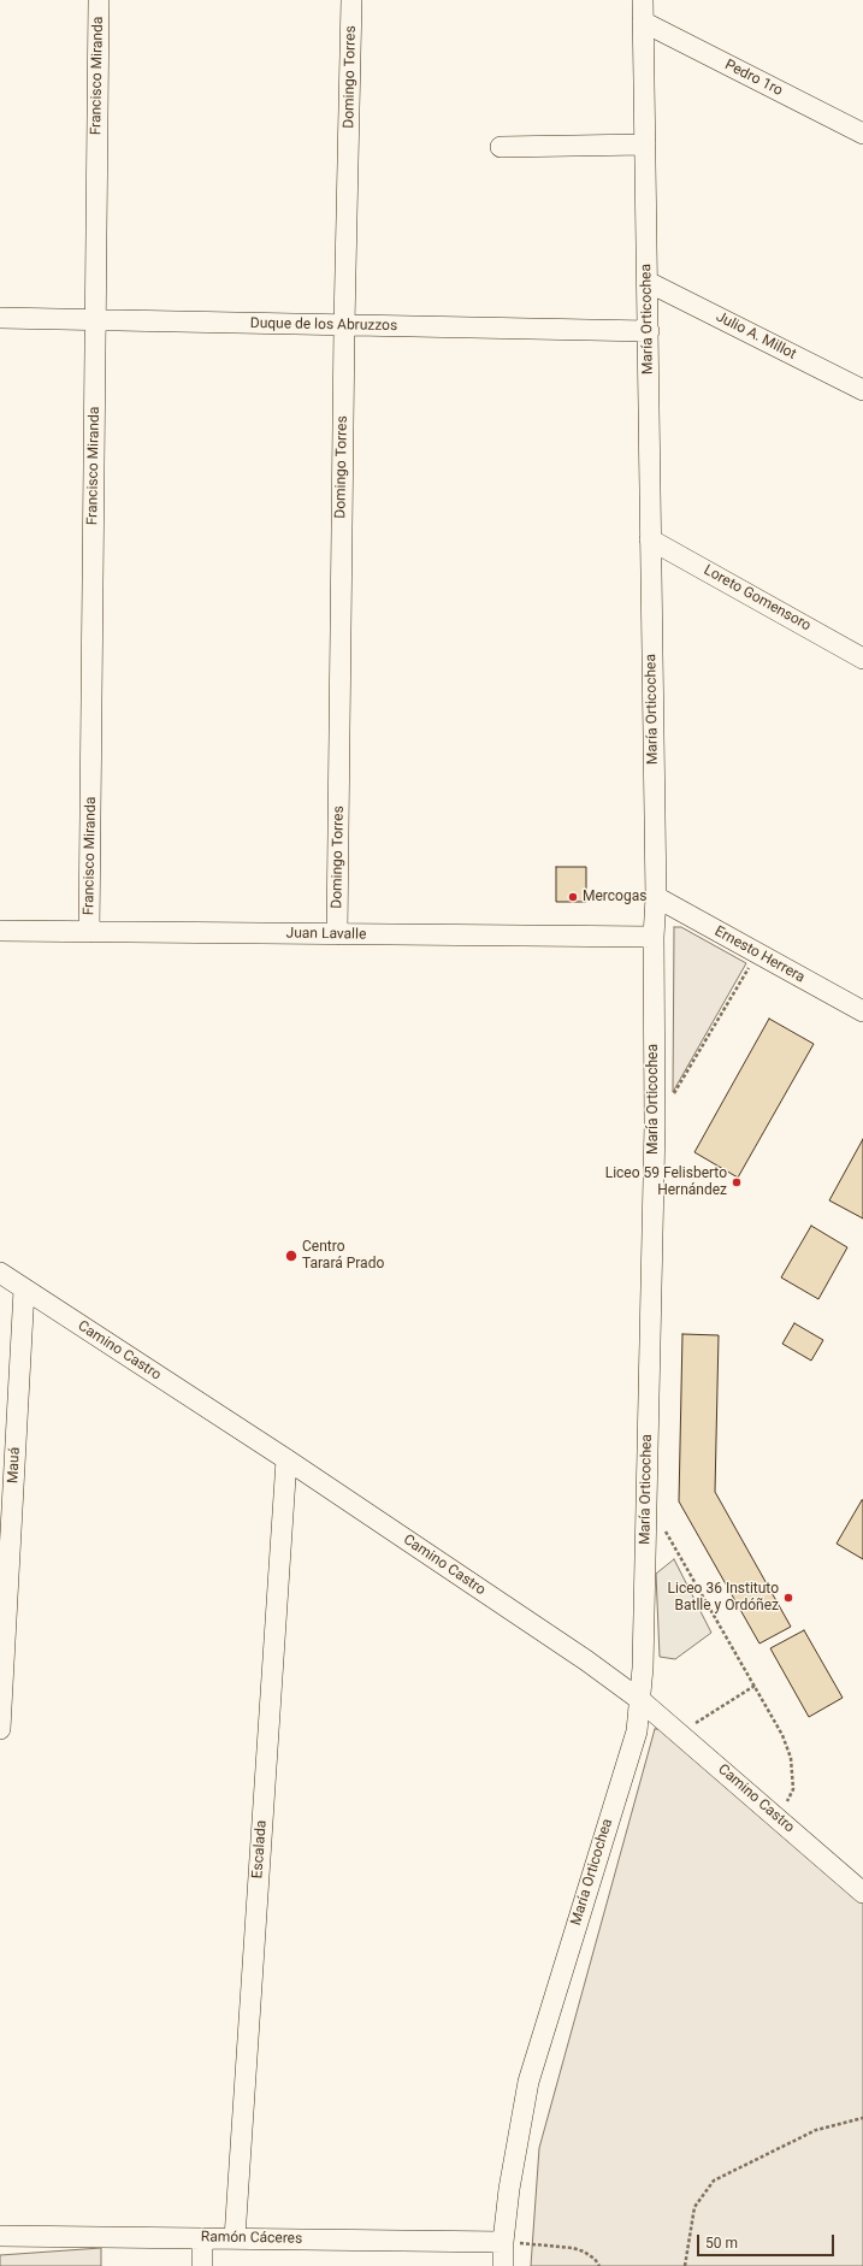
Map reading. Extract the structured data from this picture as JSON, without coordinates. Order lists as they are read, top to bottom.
{
  "streets": {
    "street": [
      "Francisco Miranda",
      "Domingo Torres",
      "Pedro 1ro",
      "María Orticochea",
      "Duque de los Abruzzos",
      "Julio A. Millot",
      "Loreto Gomensoro",
      "Juan Lavalle",
      "Ernesto Herrera",
      "Camino Castro",
      "Mauá",
      "Escalada",
      "Ramón Cáceres"
    ]
  },
  "crossings": [
    ["Francisco Miranda", "Duque de los Abruzzos"],
    ["Francisco Miranda", "Juan Lavalle"],
    ["Domingo Torres", "Duque de los Abruzzos"],
    ["Domingo Torres", "Juan Lavalle"],
    ["Pedro 1ro", "María Orticochea"],
    ["María Orticochea", "Duque de los Abruzzos"],
    ["María Orticochea", "Julio A. Millot"],
    ["María Orticochea", "Loreto Gomensoro"],
    ["María Orticochea", "Juan Lavalle"],
    ["María Orticochea", "Ernesto Herrera"],
    ["María Orticochea", "Camino Castro"],
    ["María Orticochea", "Ramón Cáceres"],
    ["Camino Castro", "Mauá"],
    ["Camino Castro", "Escalada"],
    ["Escalada", "Ramón Cáceres"]
  ],
  "places": [
    "Mercogas",
    "Liceo 59 Felisberto Hernández",
    "Centro Tarará Prado",
    "Liceo 36 Instituto Batlle y Ordóñez"
  ],
  "scale_bar": "50 m"
}
